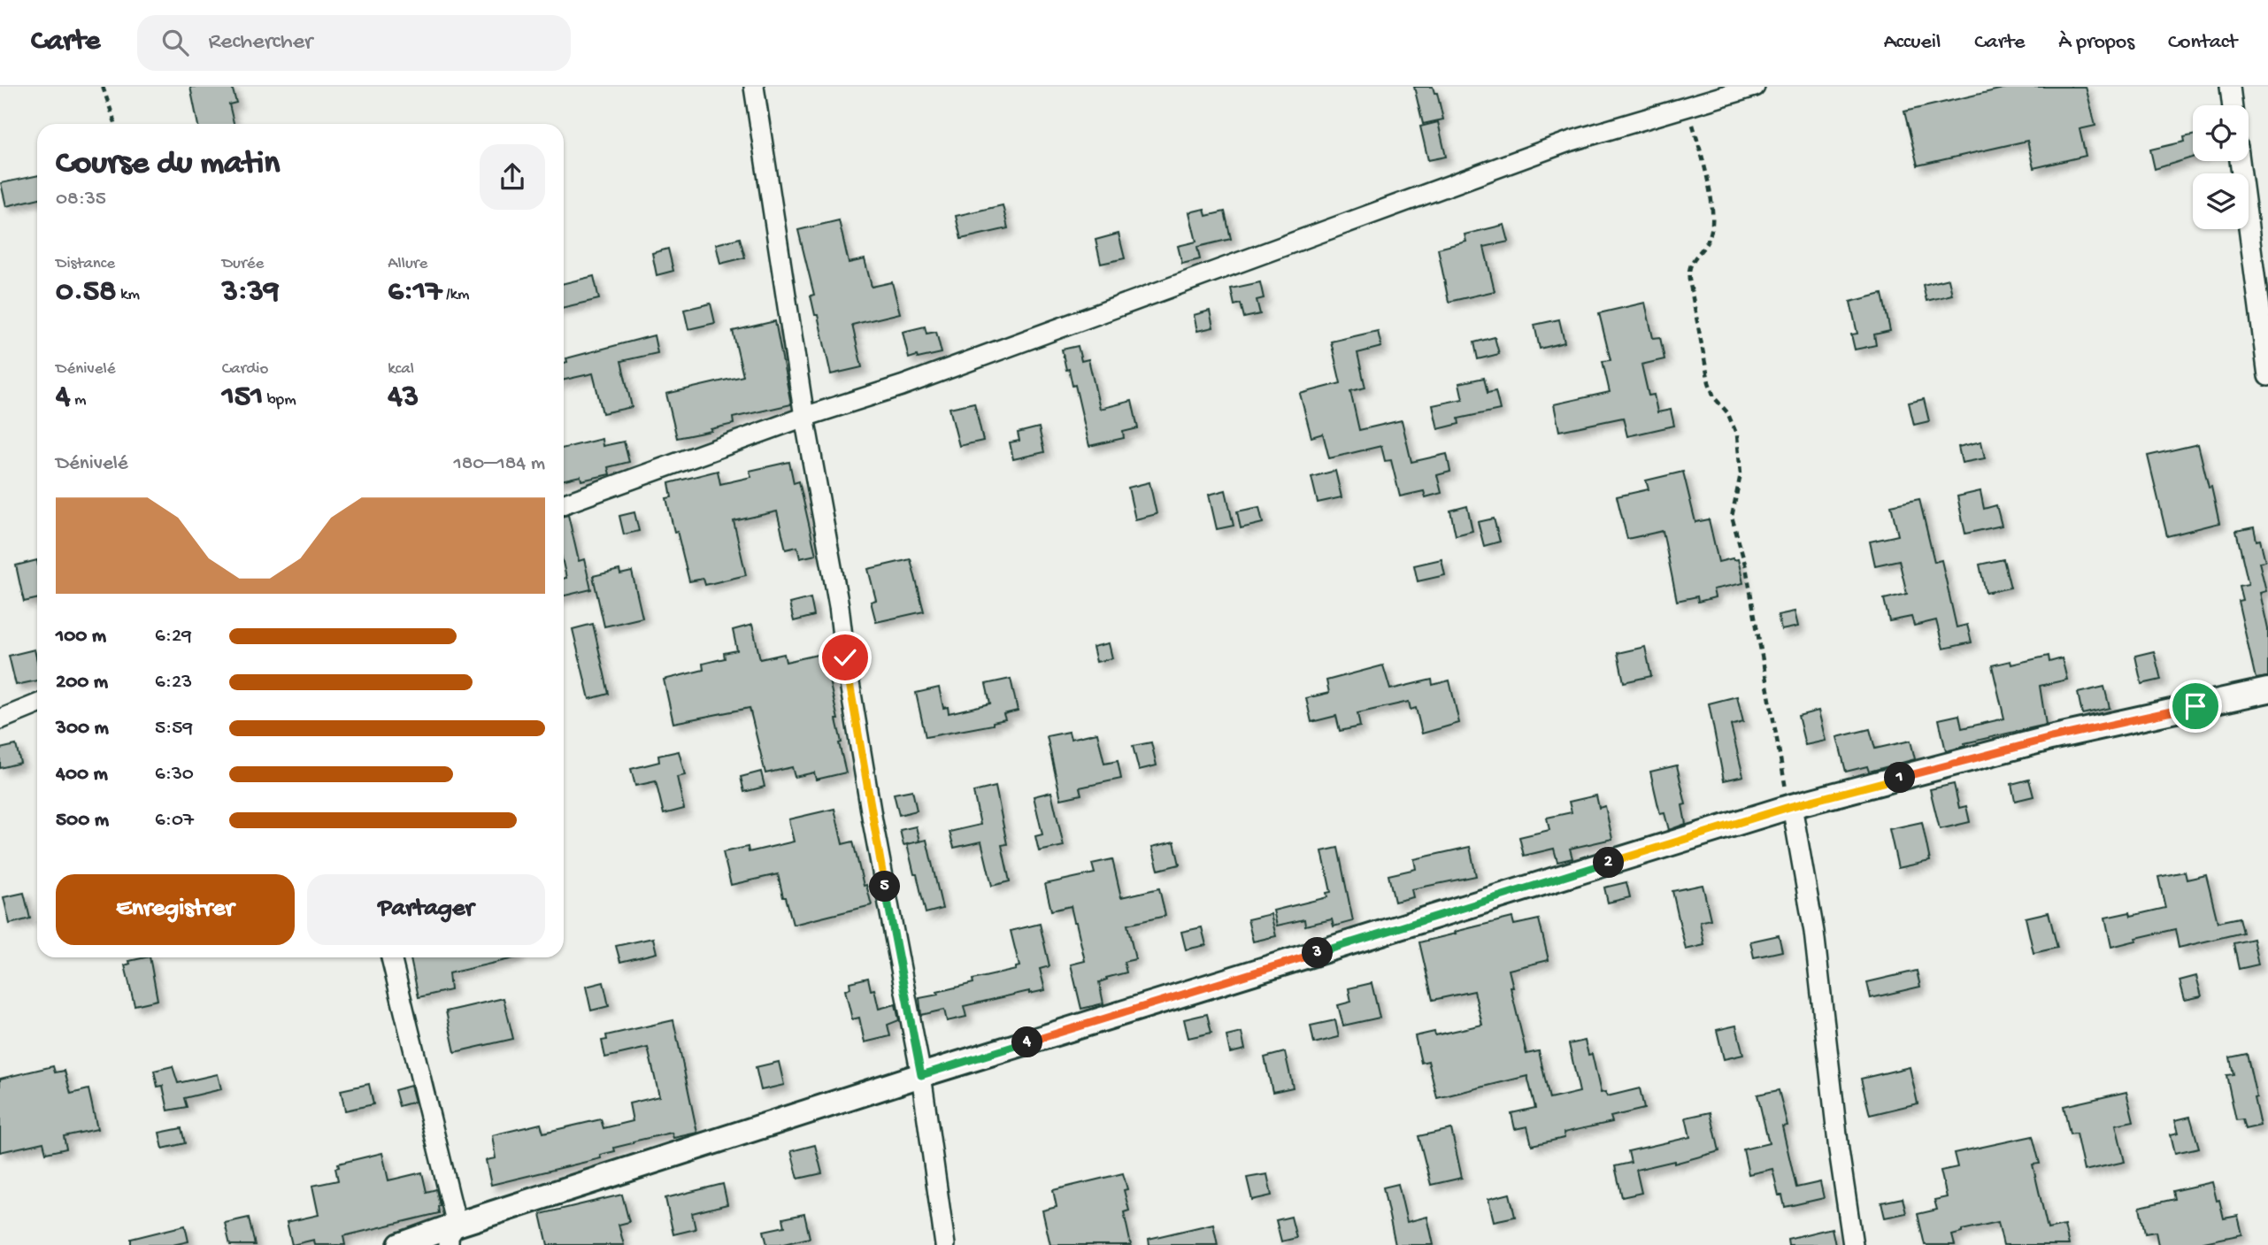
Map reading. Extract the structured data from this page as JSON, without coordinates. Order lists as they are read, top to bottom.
{
  "page": {
    "header": "Carte",
    "search": "Rechercher",
    "nav": [
      "Accueil",
      "Carte",
      "À propos",
      "Contact"
    ],
    "heading": ["Course du matin", "08:35"],
    "stats": [
      ["Distance", "0.58 km"],
      ["Durée", "3:39"],
      ["Allure", "6:17 /km"],
      ["Dénivelé", "4 m"],
      ["Cardio", "151 bpm"],
      ["kcal", "43"]
    ],
    "chart": ["Dénivelé", "180–184 m"],
    "list": [
      {
        "name": "100 m",
        "note": "6:29"
      },
      {
        "name": "200 m",
        "note": "6:23"
      },
      {
        "name": "300 m",
        "note": "5:59"
      },
      {
        "name": "400 m",
        "note": "6:30"
      },
      {
        "name": "500 m",
        "note": "6:07"
      }
    ],
    "pins": [
      "1",
      "2",
      "5",
      "3",
      "4"
    ],
    "buttons": ["Enregistrer", "Partager"]
  }
}
